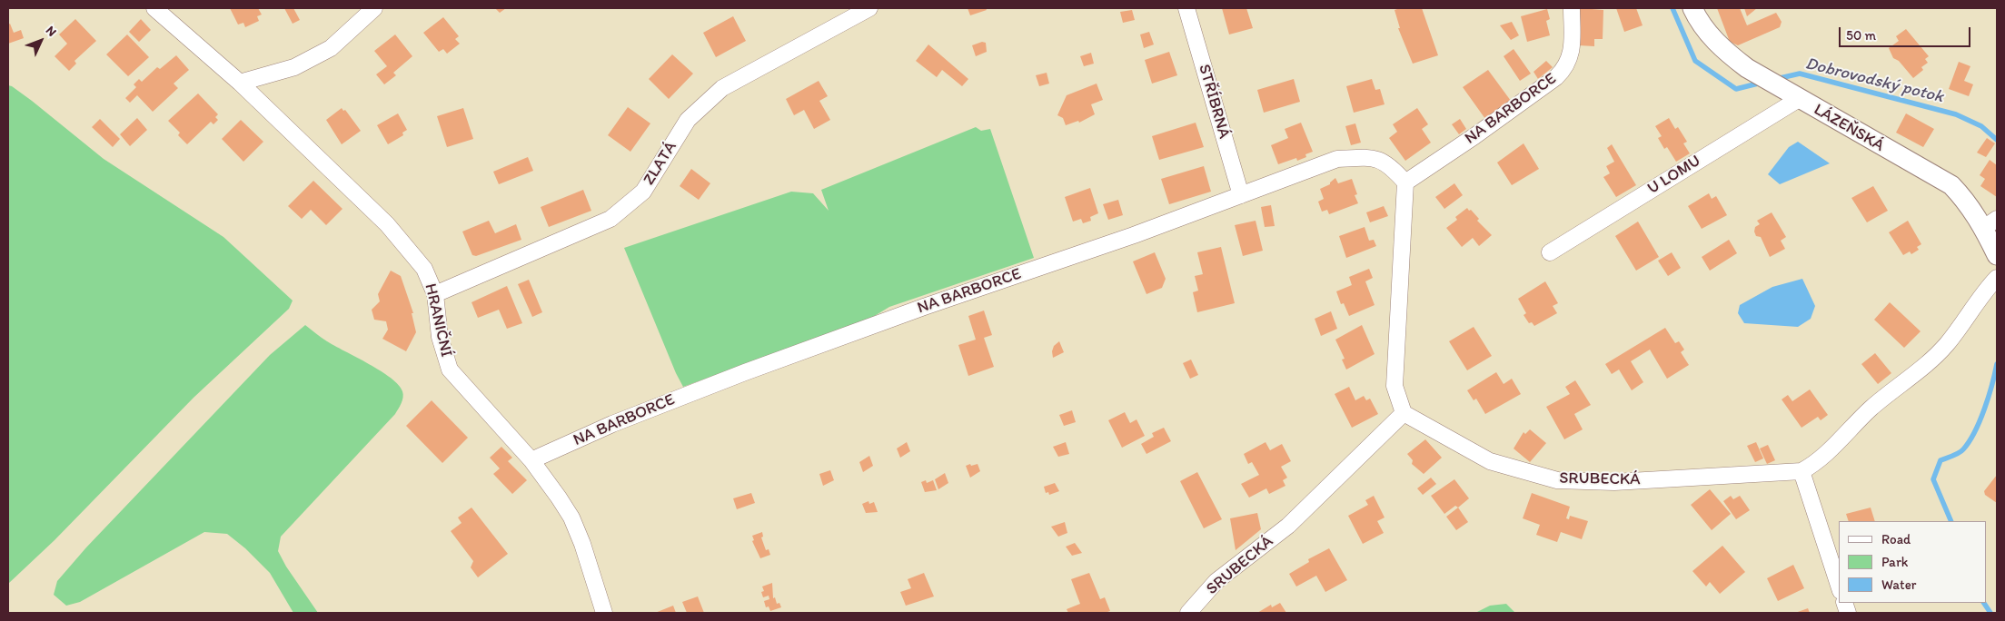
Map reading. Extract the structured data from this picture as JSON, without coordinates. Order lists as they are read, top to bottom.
{
  "streets": {
    "street": [
      "STŘÍBRNÁ",
      "NA BARBORCE",
      "LÁZEŇSKÁ",
      "ZLATÁ",
      "U LOMU",
      "HRANIČNÍ",
      "SRUBECKÁ"
    ]
  },
  "crossings": [
    ["STŘÍBRNÁ", "NA BARBORCE"],
    ["NA BARBORCE", "HRANIČNÍ"],
    ["LÁZEŇSKÁ", "U LOMU"],
    ["ZLATÁ", "HRANIČNÍ"]
  ],
  "water": ["Dobrovodský potok"],
  "legend": ["Road", "Park", "Water"],
  "scale_bar": "50 m",
  "north": "top right"
}
